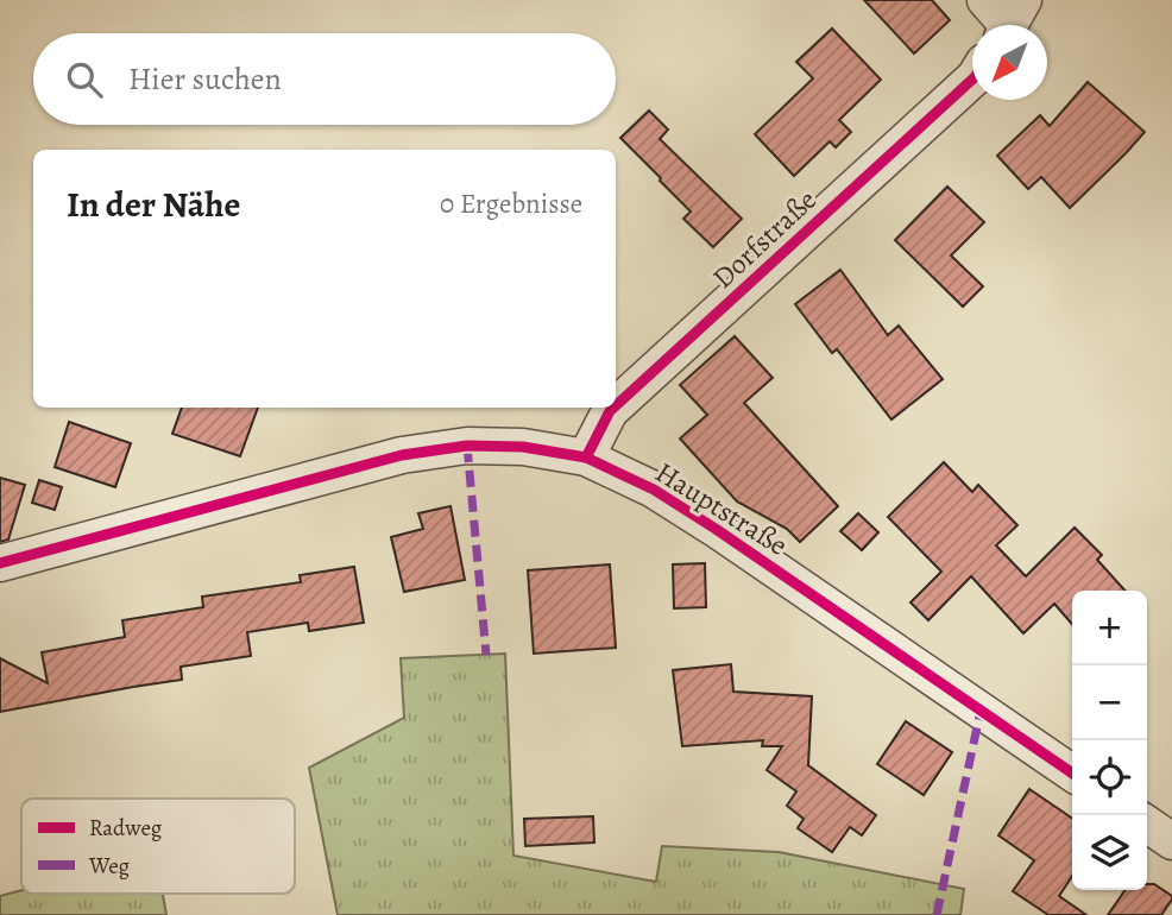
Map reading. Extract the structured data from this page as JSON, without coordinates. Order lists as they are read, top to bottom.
{
  "streets": {
    "street": ["Dorfstraße", "Hauptstraße"]
  },
  "crossings": [
    ["Dorfstraße", "Hauptstraße"]
  ],
  "legend": ["Radweg", "Weg"],
  "north": "bottom left",
  "page": {
    "search": "Hier suchen",
    "heading": ["In der Nähe", "0 Ergebnisse"],
    "map_buttons": ["+", "−"]
  }
}
